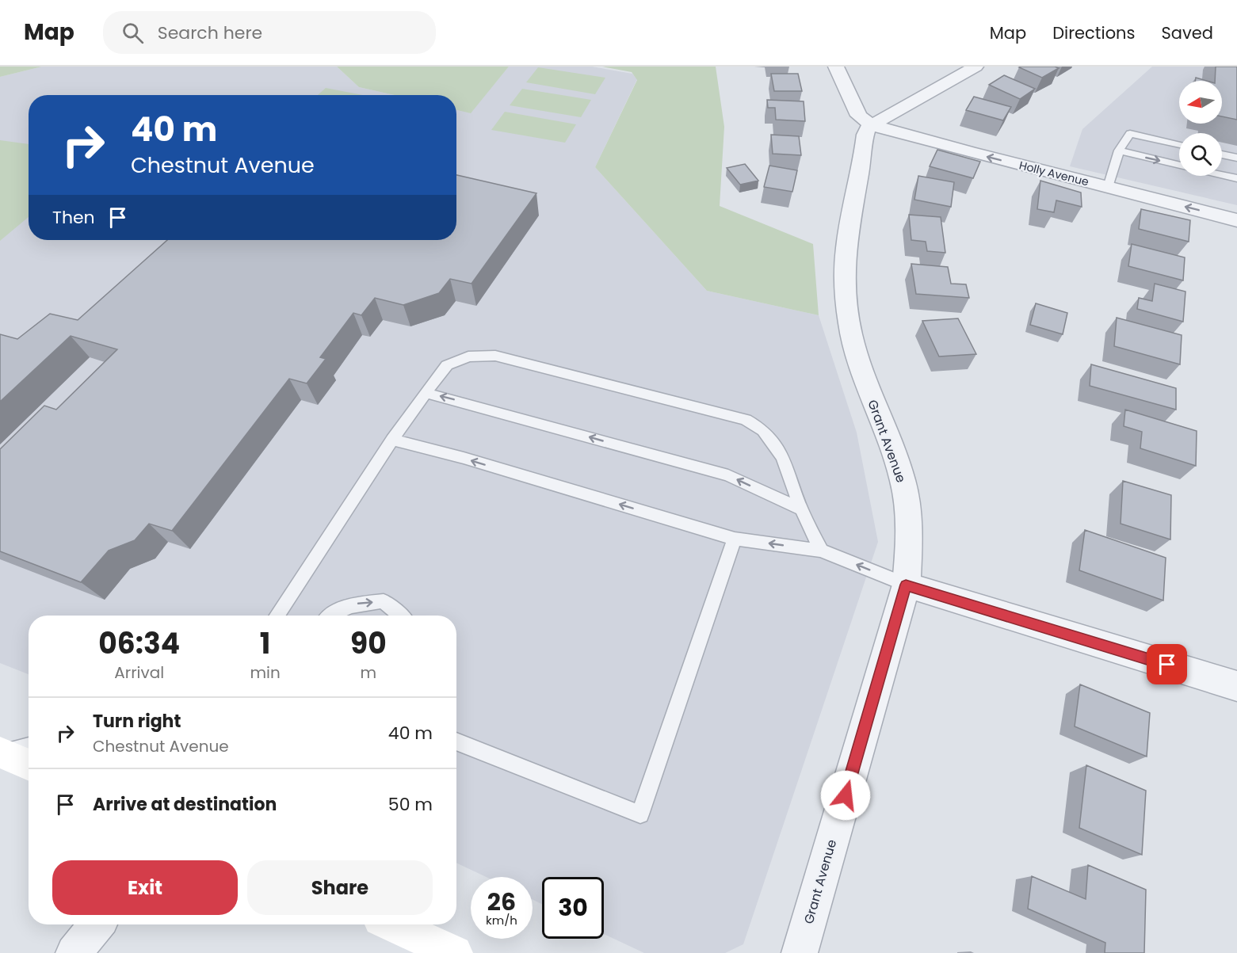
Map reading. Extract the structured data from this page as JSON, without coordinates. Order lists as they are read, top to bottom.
{
  "streets": {
    "street": ["Holly Avenue", "Grant Avenue"]
  },
  "crossings": [
    ["Holly Avenue", "Grant Avenue"]
  ],
  "one_way": ["Holly Avenue"],
  "north": "left",
  "page": {
    "header": "Map",
    "search": "Search here",
    "nav": ["Map", "Directions", "Saved"],
    "turn": ["40 m", "Chestnut Avenue"],
    "then": "Then",
    "eta": [
      "06:34",
      "Arrival",
      "1",
      "min",
      "90",
      "m"
    ],
    "list": [
      {
        "name": "Turn right",
        "note": "Chestnut Avenue",
        "value": "40 m"
      },
      {
        "name": "Arrive at destination",
        "value": "50 m"
      }
    ],
    "buttons": ["Exit", "Share"],
    "speed": "26 km/h",
    "limit": "30"
  }
}
